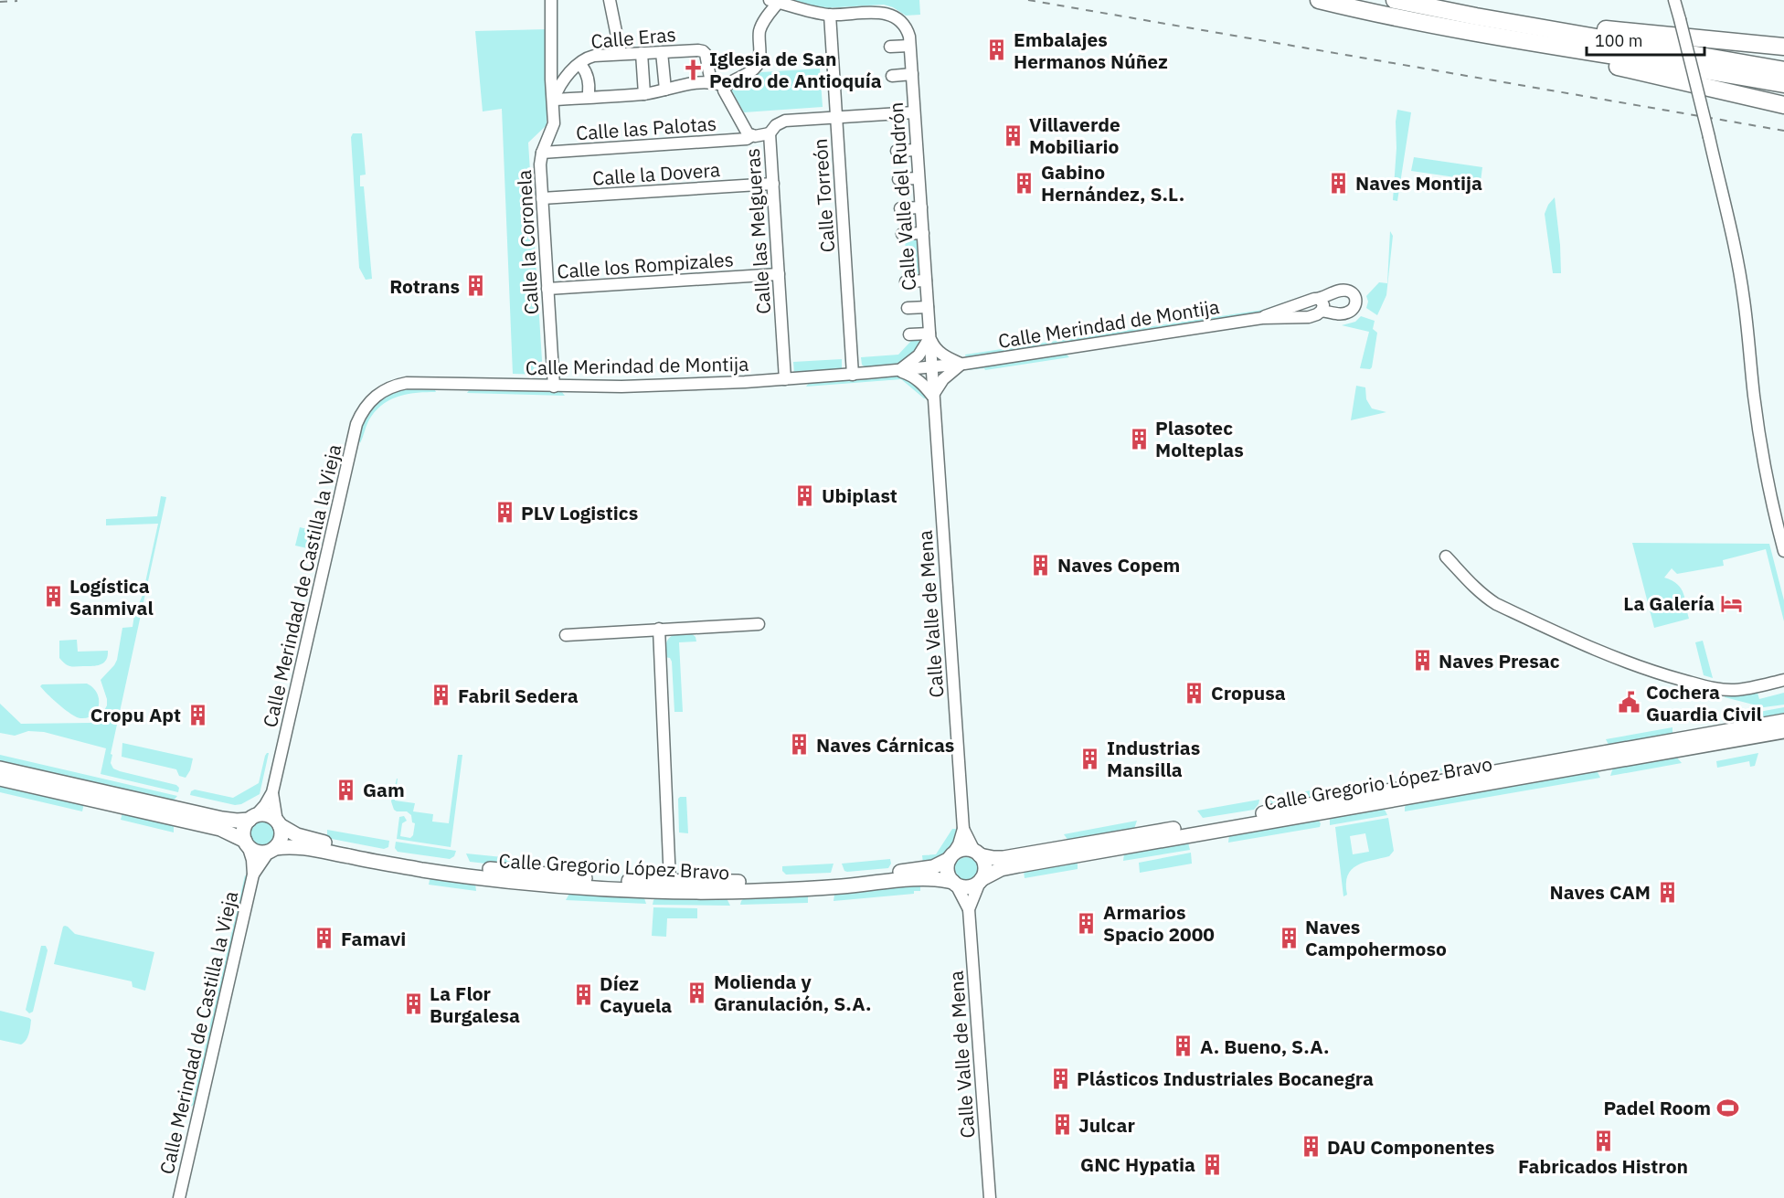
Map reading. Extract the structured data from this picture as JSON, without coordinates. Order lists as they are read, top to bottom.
{
  "streets": {
    "main road": ["Calle Gregorio López Bravo"],
    "street": [
      "Calle Eras",
      "Calle las Palotas",
      "Calle la Dovera",
      "Calle Torreón",
      "Calle Valle del Rudrón",
      "Calle las Melgueras",
      "Calle la Coronela",
      "Calle los Rompizales",
      "Calle Merindad de Montija",
      "Calle Merindad de Castilla la Vieja",
      "Calle Valle de Mena"
    ]
  },
  "crossings": [
    ["Calle Eras", "Calle la Coronela"],
    ["Calle las Palotas", "Calle las Melgueras"],
    ["Calle las Palotas", "Calle la Coronela"],
    ["Calle la Dovera", "Calle las Melgueras"],
    ["Calle la Dovera", "Calle la Coronela"],
    ["Calle Torreón", "Calle Valle del Rudrón"],
    ["Calle Torreón", "Calle Merindad de Montija"],
    ["Calle Valle del Rudrón", "Calle Merindad de Montija"],
    ["Calle Valle del Rudrón", "Calle Valle de Mena"],
    ["Calle las Melgueras", "Calle los Rompizales"],
    ["Calle las Melgueras", "Calle Merindad de Montija"],
    ["Calle la Coronela", "Calle los Rompizales"],
    ["Calle la Coronela", "Calle Merindad de Montija"],
    ["Calle Merindad de Montija", "Calle Merindad de Castilla la Vieja"],
    ["Calle Merindad de Montija", "Calle Valle de Mena"],
    ["Calle Merindad de Castilla la Vieja", "Calle Gregorio López Bravo"],
    ["Calle Valle de Mena", "Calle Gregorio López Bravo"]
  ],
  "places": {
    "building": [
      "Embalajes Hermanos Núñez",
      "Villaverde Mobiliario",
      "Gabino Hernández, S.L.",
      "Naves Montija",
      "Rotrans",
      "Plasotec Molteplas",
      "Ubiplast",
      "PLV Logistics",
      "Naves Copem",
      "Logística Sanmival",
      "Naves Presac",
      "Cropusa",
      "Fabril Sedera",
      "Cropu Apt",
      "Naves Cárnicas",
      "Industrias Mansilla",
      "Gam",
      "Naves CAM",
      "Armarios Spacio 2000",
      "Naves Campohermoso",
      "Famavi",
      "Molienda y Granulación, S.A.",
      "Díez Cayuela",
      "La Flor Burgalesa",
      "A. Bueno, S.A.",
      "Plásticos Industriales Bocanegra",
      "Julcar",
      "Fabricados Histron",
      "DAU Componentes",
      "GNC Hypatia"
    ],
    "church": ["Iglesia de San Pedro de Antioquía"],
    "hotel": ["La Galería"],
    "public building": ["Cochera Guardia Civil"],
    "sports": ["Padel Room"]
  },
  "scale_bar": "100 m"
}
